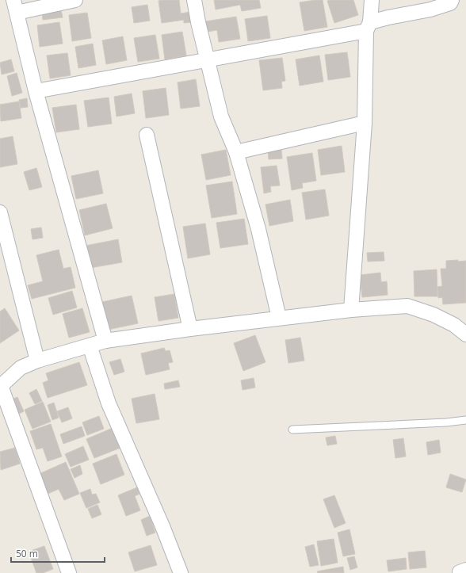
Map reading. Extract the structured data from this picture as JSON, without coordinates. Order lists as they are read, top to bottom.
{
  "scale_bar": "50 m"
}
